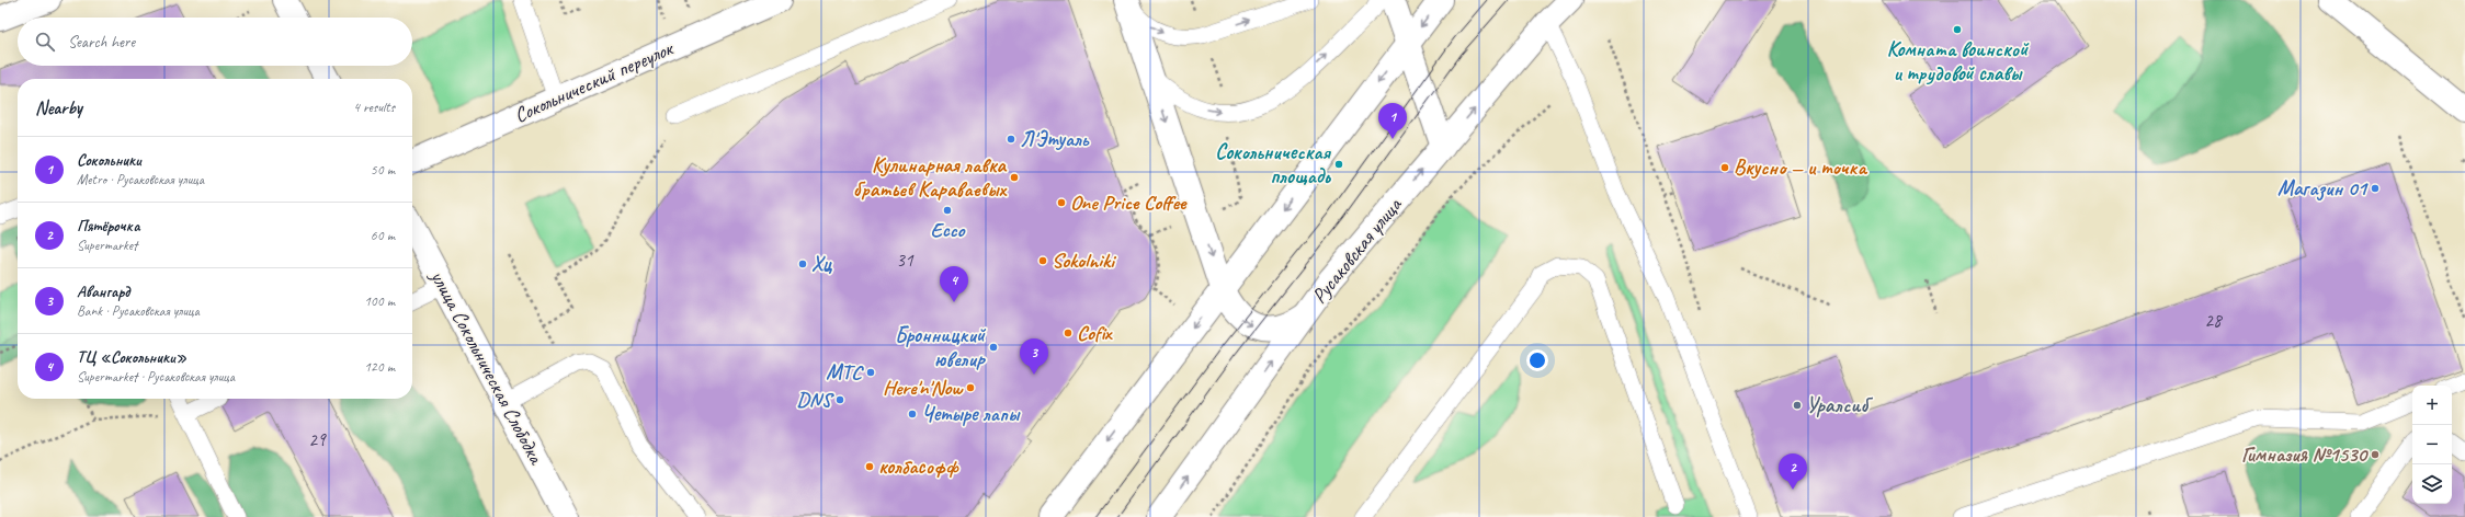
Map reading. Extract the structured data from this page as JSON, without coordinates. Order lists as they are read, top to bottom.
{
  "streets": {
    "street": ["Сокольнический переулок", "Русаковская улица", "улица Сокольническая Слободка"]
  },
  "places": [
    "Комната воинской и трудовой славы",
    "Л'Этуаль",
    "Сокольническая площадь",
    "Вкусно — и точка",
    "Кулинарная лавка братьев Караваевых",
    "Магазин 01",
    "One Price Coffee",
    "Ecco",
    "Sokolniki",
    "Хц",
    "Cofix",
    "Бронницкий ювелир",
    "МТС",
    "Here'n'Now",
    "DNS",
    "Уралсиб",
    "Четыре лапы",
    "Гимназия №1530",
    "колбасофф"
  ],
  "house_numbers": ["31", "28", "29"],
  "page": {
    "search": "Search here",
    "heading": ["Nearby", "4 results"],
    "pins": [
      "1",
      "4",
      "3",
      "2"
    ],
    "list": [
      {
        "mark": "1",
        "name": "Сокольники",
        "note": "Metro · Русаковская улица",
        "value": "50 m"
      },
      {
        "mark": "2",
        "name": "Пятёрочка",
        "note": "Supermarket",
        "value": "60 m"
      },
      {
        "mark": "3",
        "name": "Авангард",
        "note": "Bank · Русаковская улица",
        "value": "100 m"
      },
      {
        "mark": "4",
        "name": "ТЦ «Сокольники»",
        "note": "Supermarket · Русаковская улица",
        "value": "120 m"
      }
    ],
    "map_buttons": ["+", "−"]
  }
}
